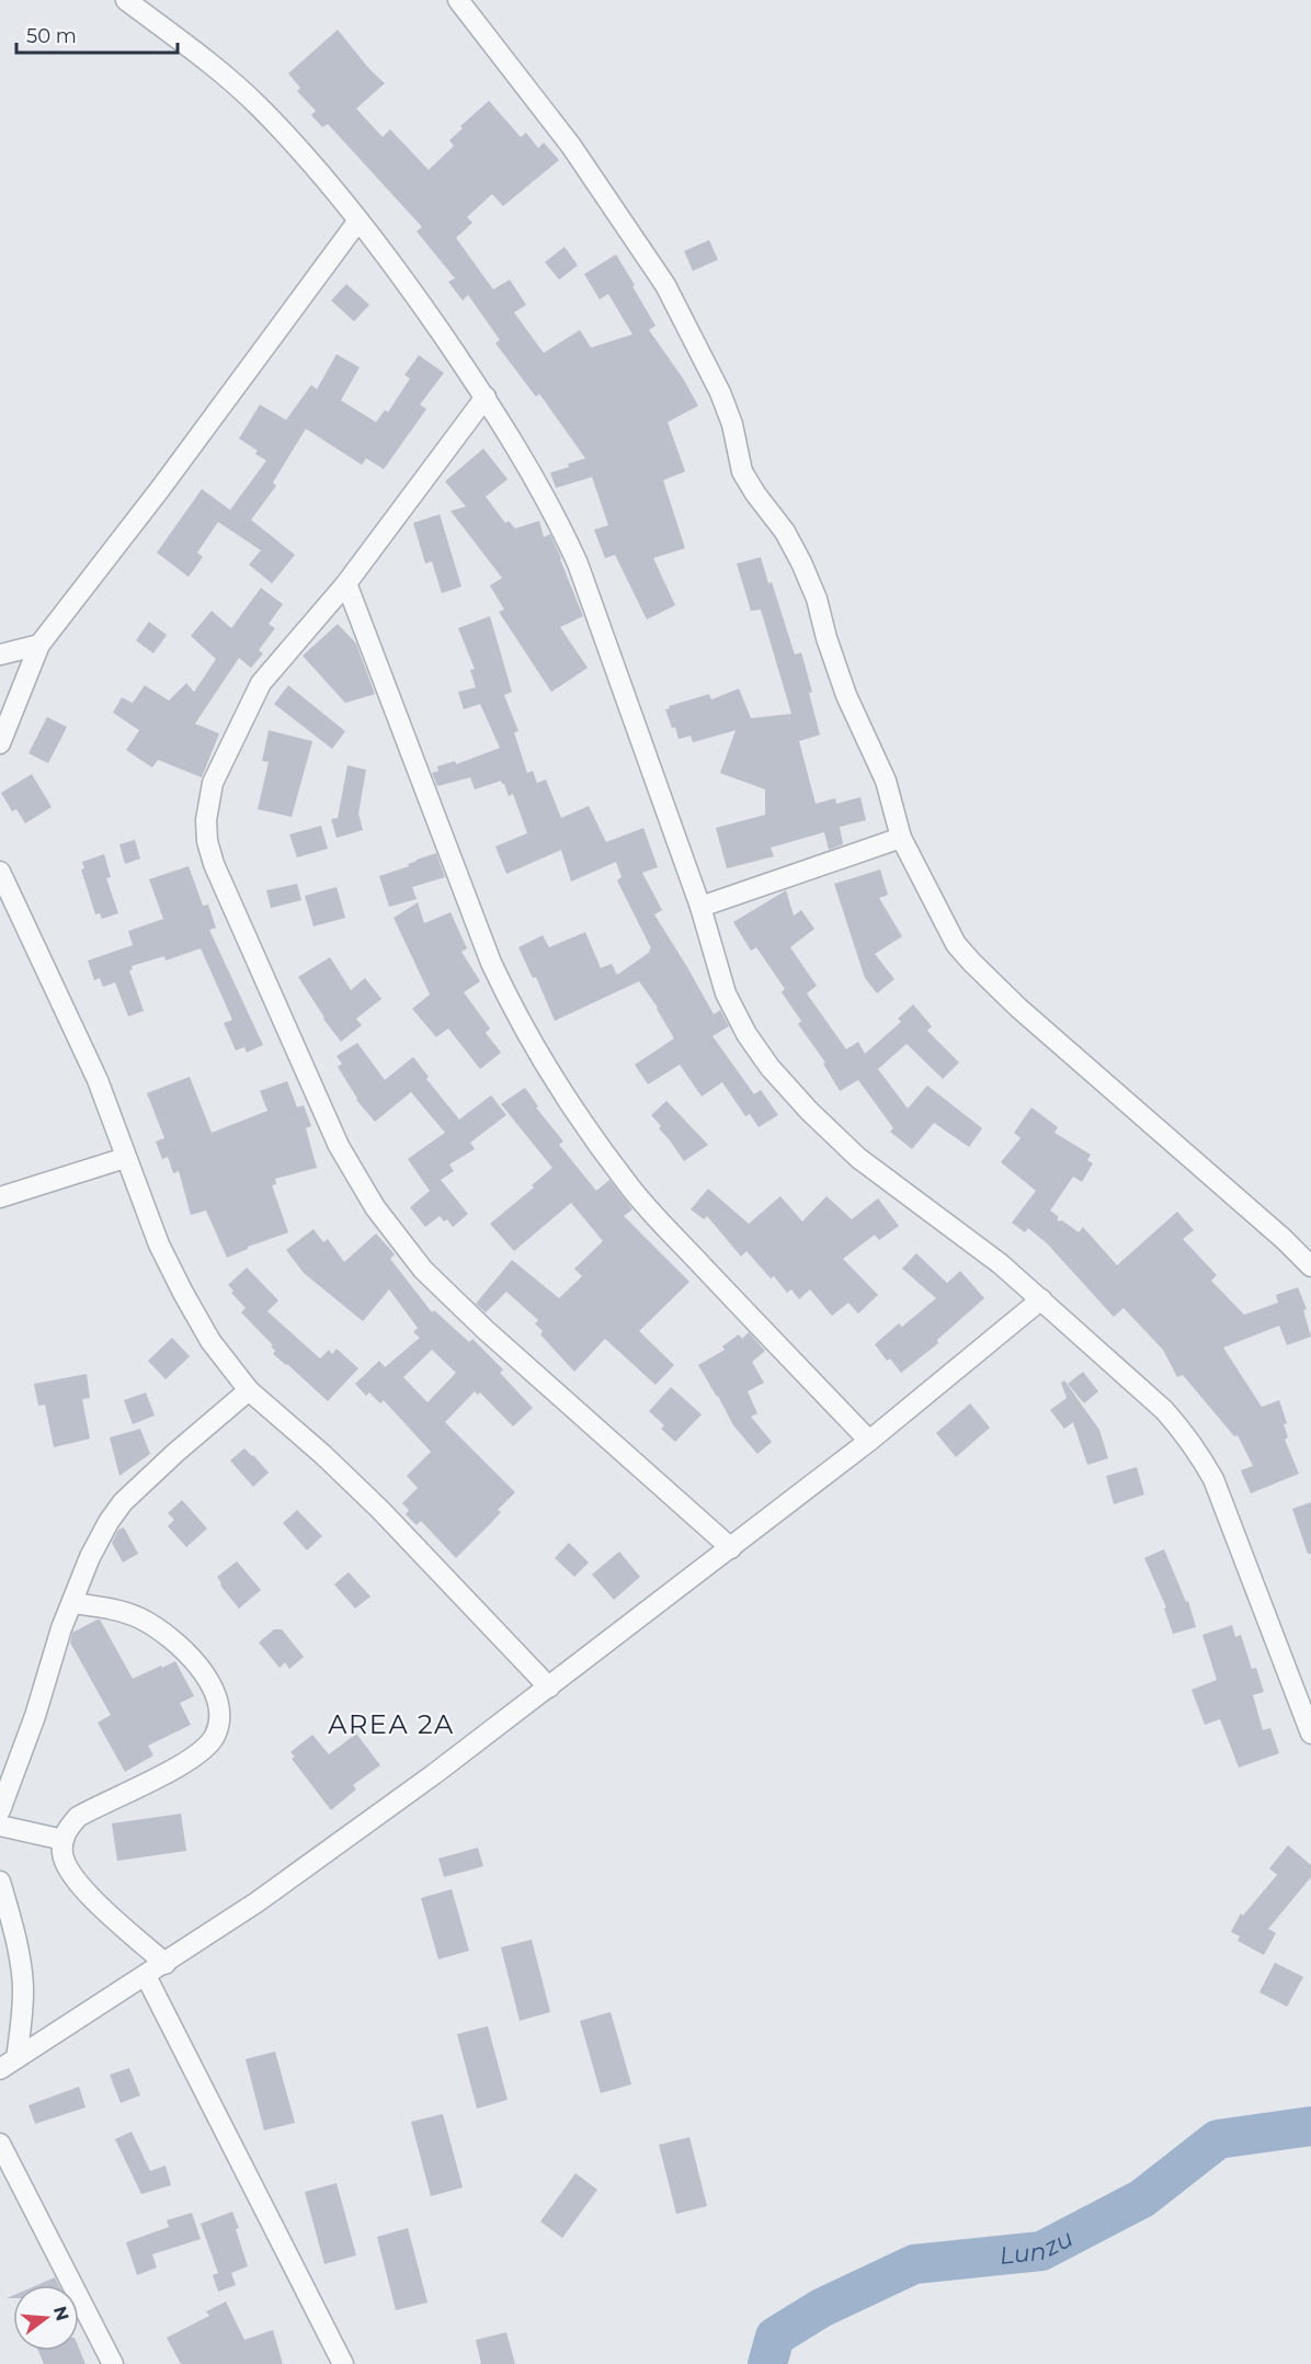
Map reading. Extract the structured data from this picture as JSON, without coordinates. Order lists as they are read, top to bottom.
{
  "districts": ["AREA 2A"],
  "water": ["Lunzu"],
  "scale_bar": "50 m",
  "north": "right"
}
